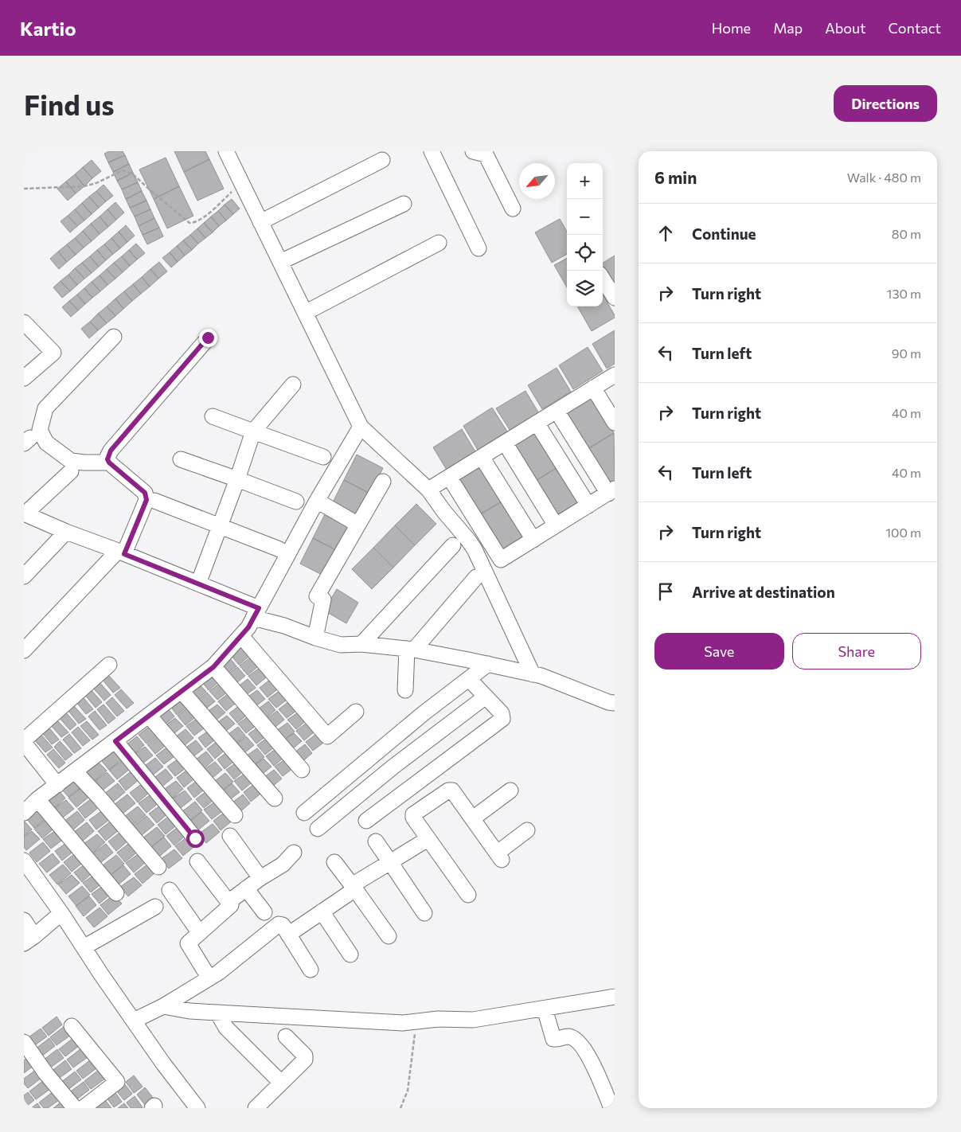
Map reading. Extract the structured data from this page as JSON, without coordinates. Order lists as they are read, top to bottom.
{
  "north": "bottom left",
  "page": {
    "header": "Kartio",
    "nav": [
      "Home",
      "Map",
      "About",
      "Contact"
    ],
    "buttons": [
      "Directions",
      ["Save", "Share"]
    ],
    "title": "Find us",
    "heading": ["6 min", "Walk · 480 m"],
    "map_buttons": ["+", "−"],
    "list": [
      ["Continue", "80 m"],
      ["Turn right", "130 m"],
      ["Turn left", "90 m"],
      ["Turn right", "40 m"],
      ["Turn left", "40 m"],
      ["Turn right", "100 m"],
      "Arrive at destination"
    ]
  }
}
